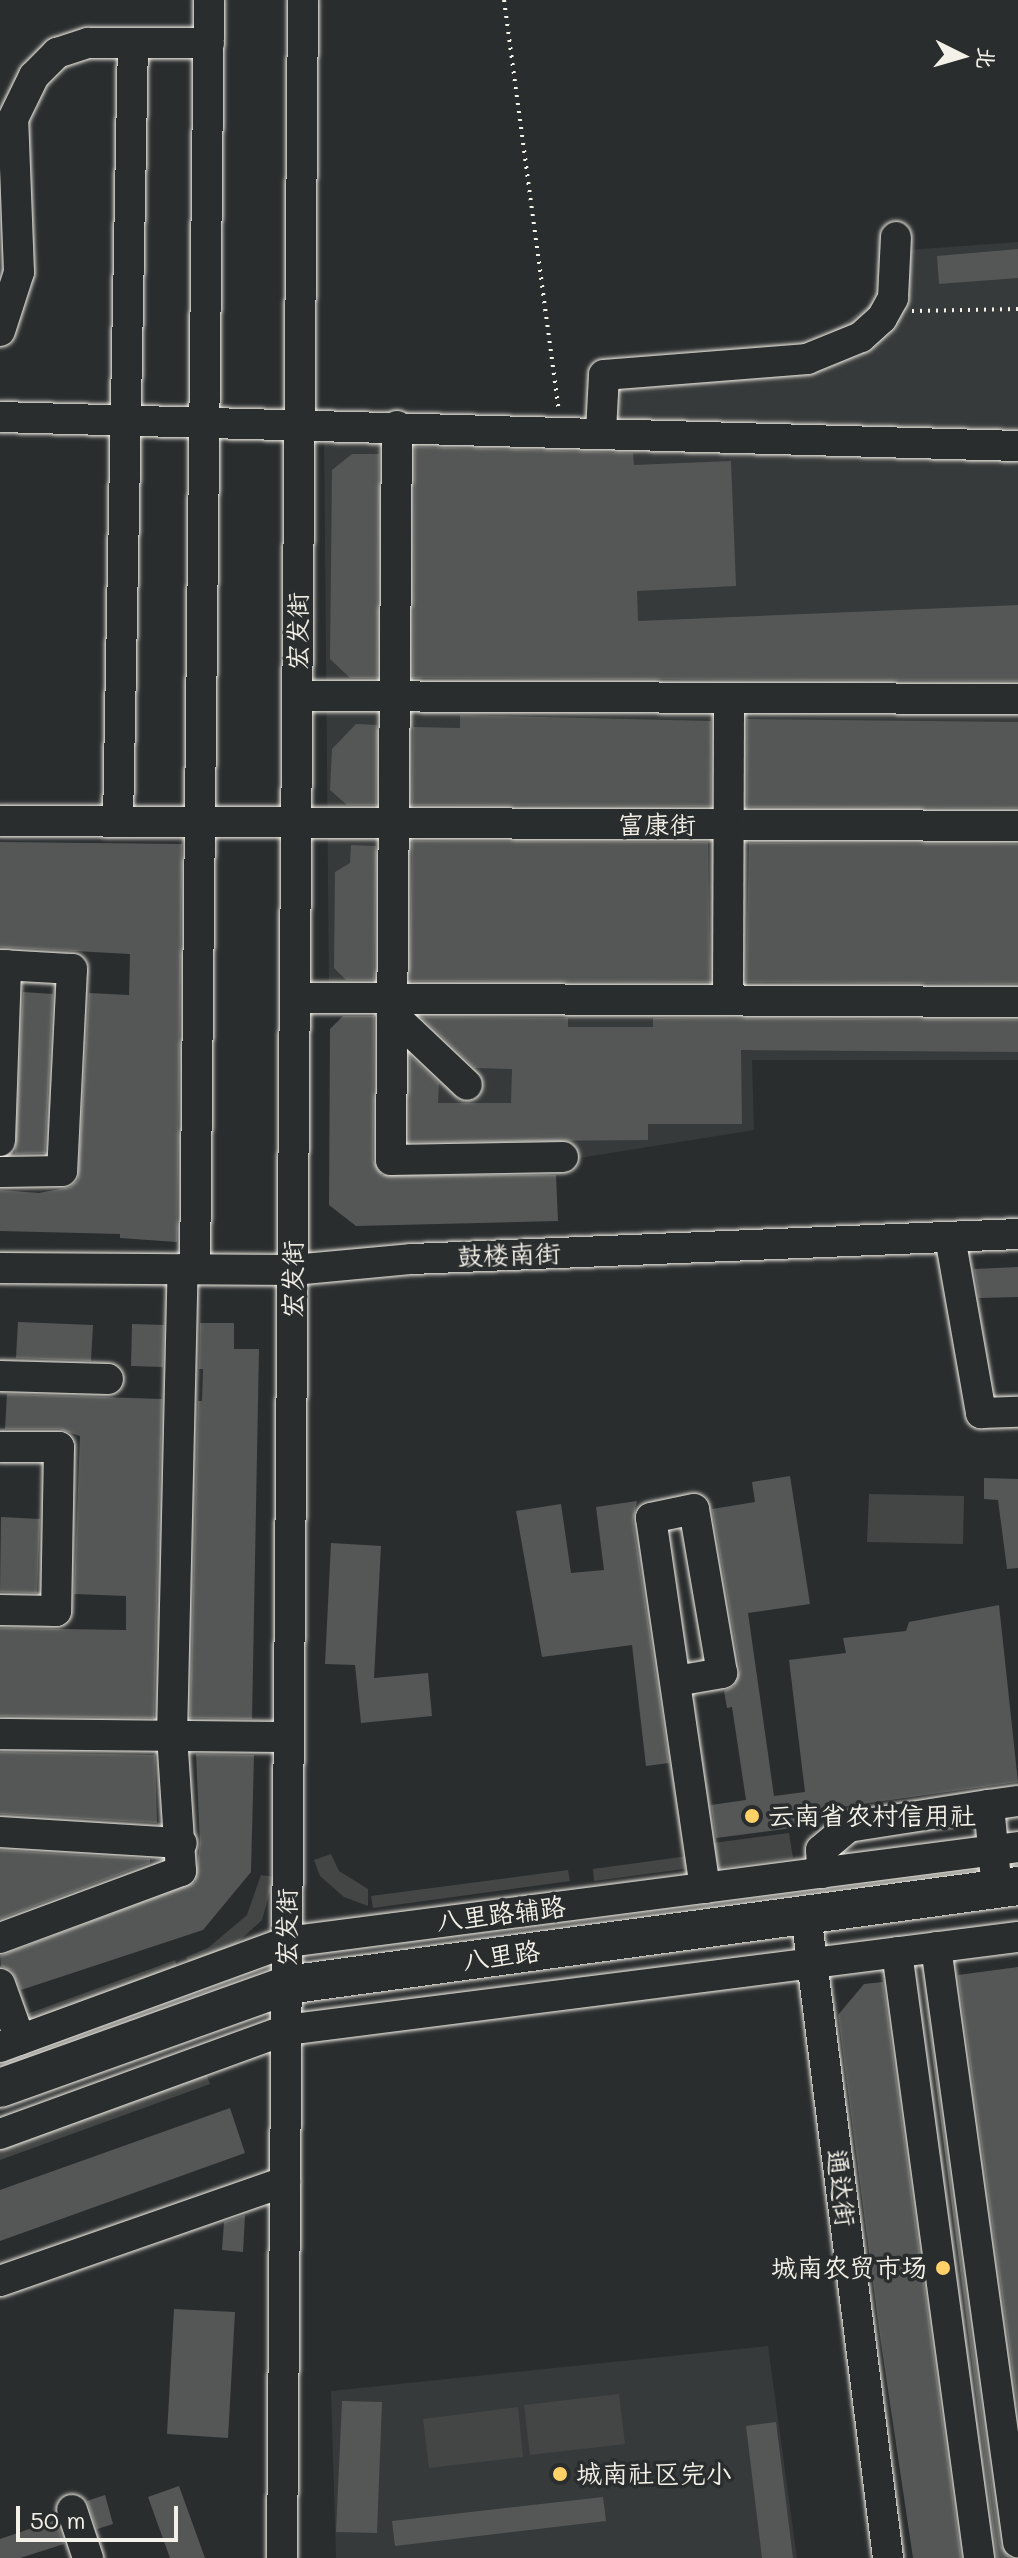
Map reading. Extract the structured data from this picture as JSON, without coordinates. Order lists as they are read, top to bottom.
{
  "streets": {
    "main road": ["八里路"],
    "street": [
      "宏发街",
      "富康街",
      "鼓楼南街",
      "八里路辅路",
      "通达街"
    ]
  },
  "crossings": [
    ["宏发街", "富康街"],
    ["宏发街", "鼓楼南街"],
    ["宏发街", "八里路辅路"],
    ["宏发街", "八里路"],
    ["八里路", "通达街"]
  ],
  "places": ["云南省农村信用社", "城南农贸市场", "城南社区完小"],
  "scale_bar": "50 m",
  "north": "right"
}
